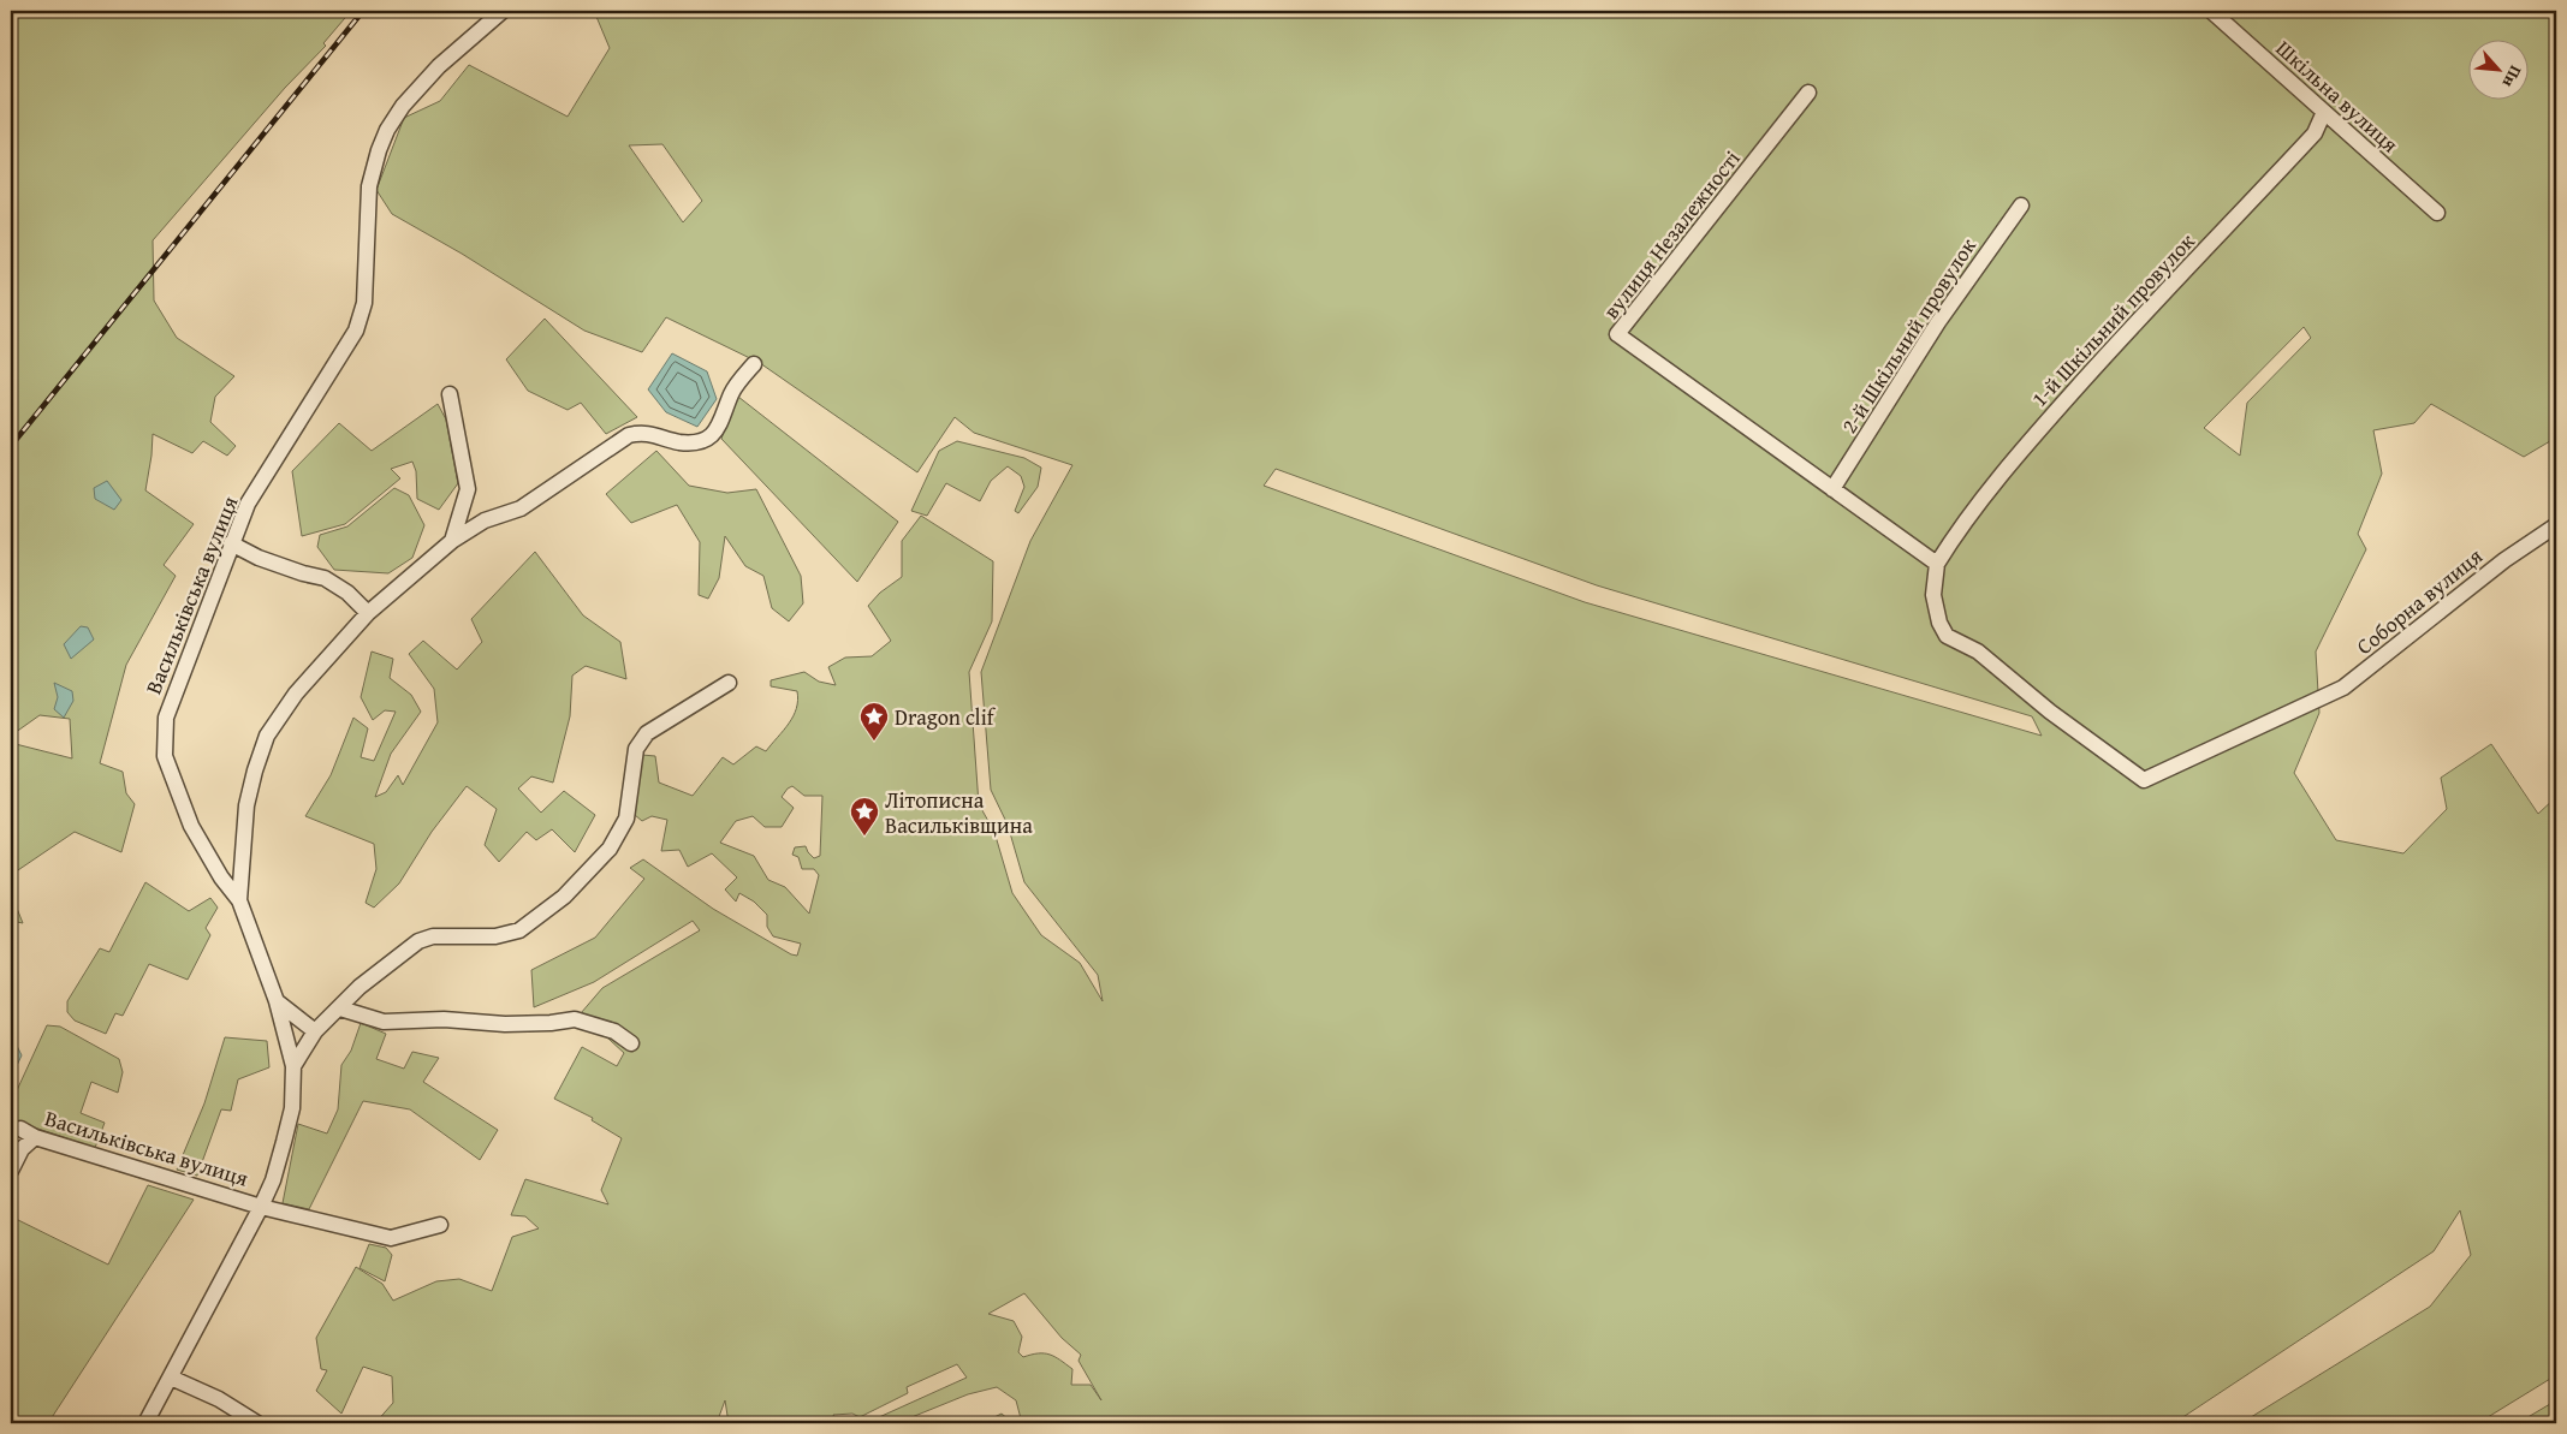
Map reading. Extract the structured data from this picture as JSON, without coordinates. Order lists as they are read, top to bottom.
{
  "streets": {
    "street": [
      "Шкільна вулиця",
      "вулиця Незалежності",
      "1-й Шкільний провулок",
      "2-й Шкільний провулок",
      "Васильківська вулиця",
      "Соборна вулиця"
    ]
  },
  "crossings": [
    ["Шкільна вулиця", "1-й Шкільний провулок"],
    ["вулиця Незалежності", "2-й Шкільний провулок"],
    ["1-й Шкільний провулок", "Соборна вулиця"]
  ],
  "places": {
    "place": ["Dragon clif", "Літописна Васильківщина"]
  },
  "north": "bottom right"
}
